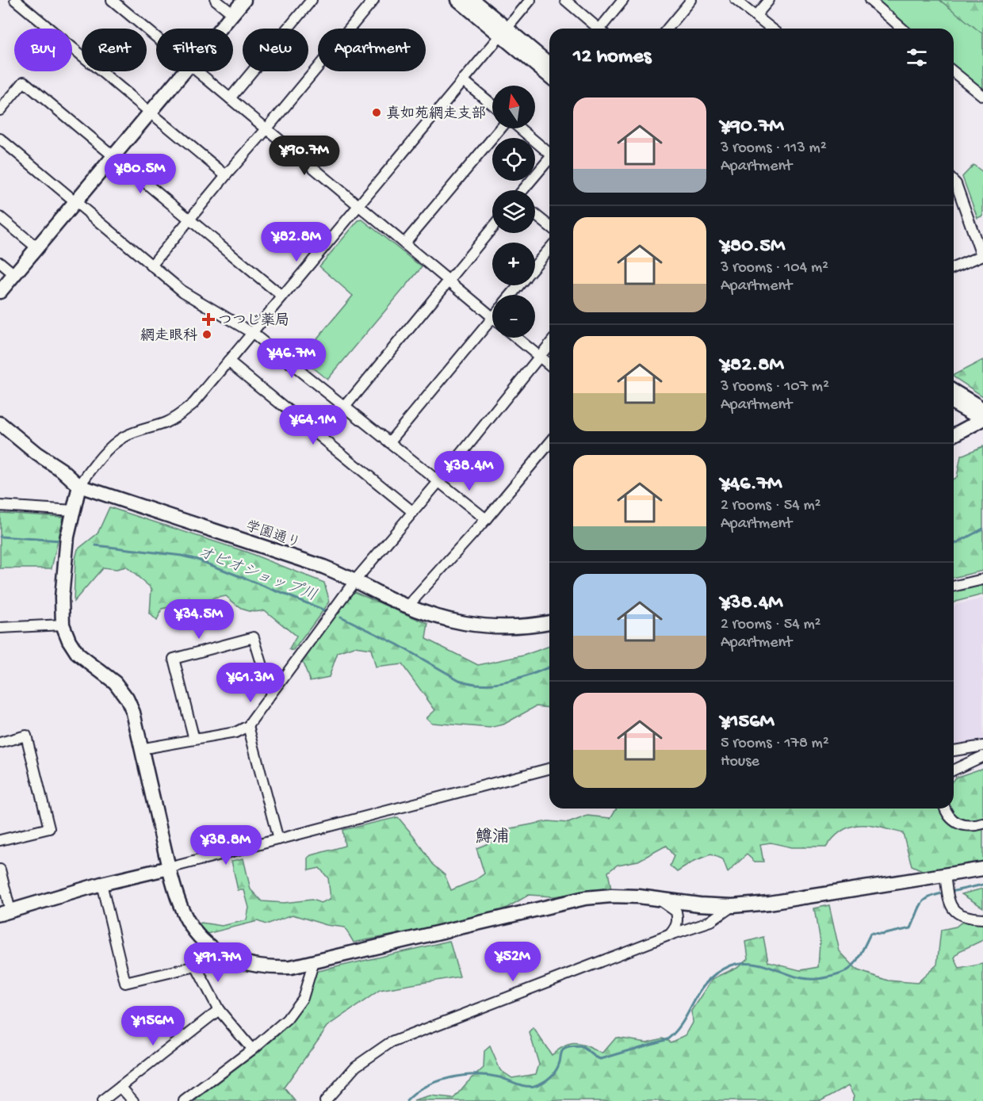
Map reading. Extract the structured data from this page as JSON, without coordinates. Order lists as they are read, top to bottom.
{
  "streets": {
    "street": ["学園通り"]
  },
  "districts": ["鱒浦"],
  "water": ["オビオショップ川"],
  "places": {
    "other": ["真如苑網走支部", "網走眼科"],
    "health": ["つつじ薬局"]
  },
  "north": "top",
  "page": {
    "chip": [
      "Buy",
      "Rent",
      "Filters",
      "New",
      "Apartment"
    ],
    "heading": "12 homes",
    "map_buttons": ["+", "−"],
    "list": [
      {
        "name": "¥90.7M",
        "note": "3 rooms · 113 m² · Apartment"
      },
      {
        "name": "¥80.5M",
        "note": "3 rooms · 104 m² · Apartment"
      },
      {
        "name": "¥82.8M",
        "note": "3 rooms · 107 m² · Apartment"
      },
      {
        "name": "¥46.7M",
        "note": "2 rooms · 54 m² · Apartment"
      },
      {
        "name": "¥38.4M",
        "note": "2 rooms · 54 m² · Apartment"
      },
      {
        "name": "¥156M",
        "note": "5 rooms · 178 m² · House"
      }
    ],
    "price": [
      "¥90.7M",
      "¥80.5M",
      "¥82.8M",
      "¥46.7M",
      "¥64.1M",
      "¥38.4M",
      "¥34.5M",
      "¥61.3M",
      "¥38.8M",
      "¥52M",
      "¥91.7M",
      "¥156M"
    ]
  }
}
